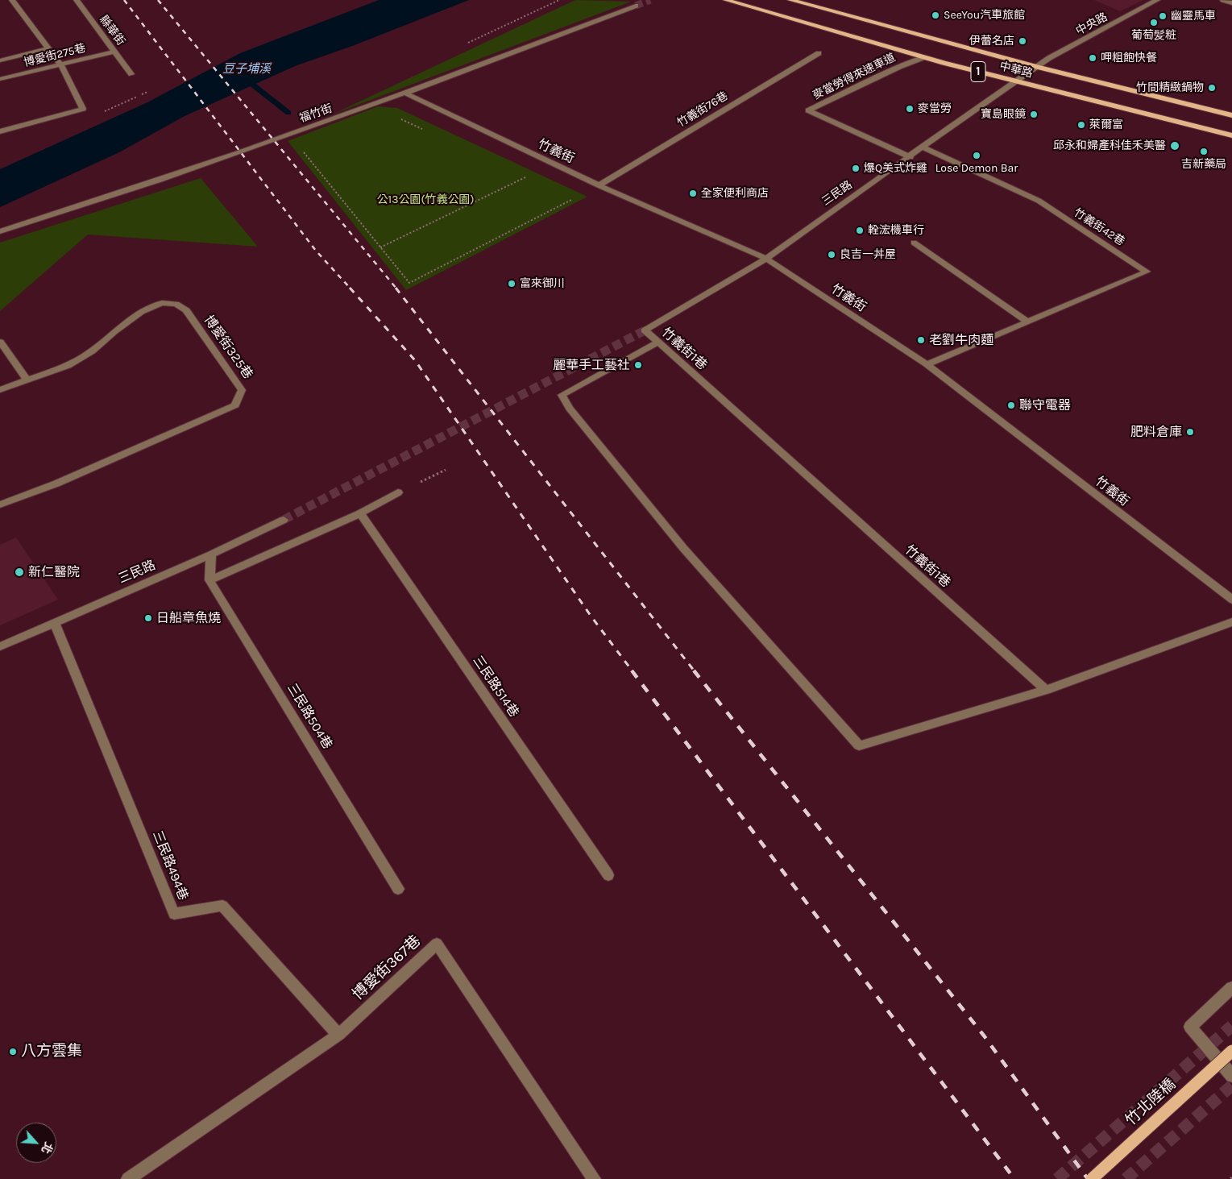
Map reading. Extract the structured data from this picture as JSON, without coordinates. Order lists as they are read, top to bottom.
{
  "streets": {
    "main road": ["中華路", "1", "竹北陸橋"],
    "street": [
      "中央路",
      "縣華街",
      "博愛街275巷",
      "麥當勞得來速車道",
      "竹義街76巷",
      "福竹街",
      "竹義街",
      "三民路",
      "竹義街42巷",
      "博愛街325巷",
      "竹義街1巷",
      "三民路514巷",
      "三民路504巷",
      "三民路494巷",
      "博愛街367巷"
    ]
  },
  "crossings": [
    ["中央路", "中華路"],
    ["中央路", "三民路"],
    ["縣華街", "博愛街275巷"],
    ["中華路", "麥當勞得來速車道"],
    ["中華路", "三民路"],
    ["麥當勞得來速車道", "三民路"],
    ["竹義街76巷", "竹義街"],
    ["福竹街", "竹義街"],
    ["竹義街", "三民路"],
    ["竹義街", "竹義街42巷"],
    ["三民路", "竹義街42巷"],
    ["三民路", "竹義街1巷"],
    ["三民路", "三民路494巷"],
    ["三民路494巷", "博愛街367巷"]
  ],
  "water": ["豆子埔溪"],
  "parks": ["公13公園(竹義公園)"],
  "places": [
    "SeeYou汽車旅館",
    "幽靈馬車",
    "葡萄髪粧",
    "伊蕾名店",
    "呷粗飽快餐",
    "竹間精緻鍋物",
    "麥當勞",
    "寶島眼鏡",
    "萊爾富",
    "邱永和婦產科佳禾美醫",
    "吉新藥局",
    "Lose Demon Bar",
    "爆Q美式炸雞",
    "全家便利商店",
    "輇浤機車行",
    "良吉一丼屋",
    "富來御川",
    "老劉牛肉麵",
    "麗華手工藝社",
    "聯守電器",
    "肥料倉庫",
    "新仁醫院",
    "日船章魚燒",
    "八方雲集"
  ],
  "north": "bottom right"
}
